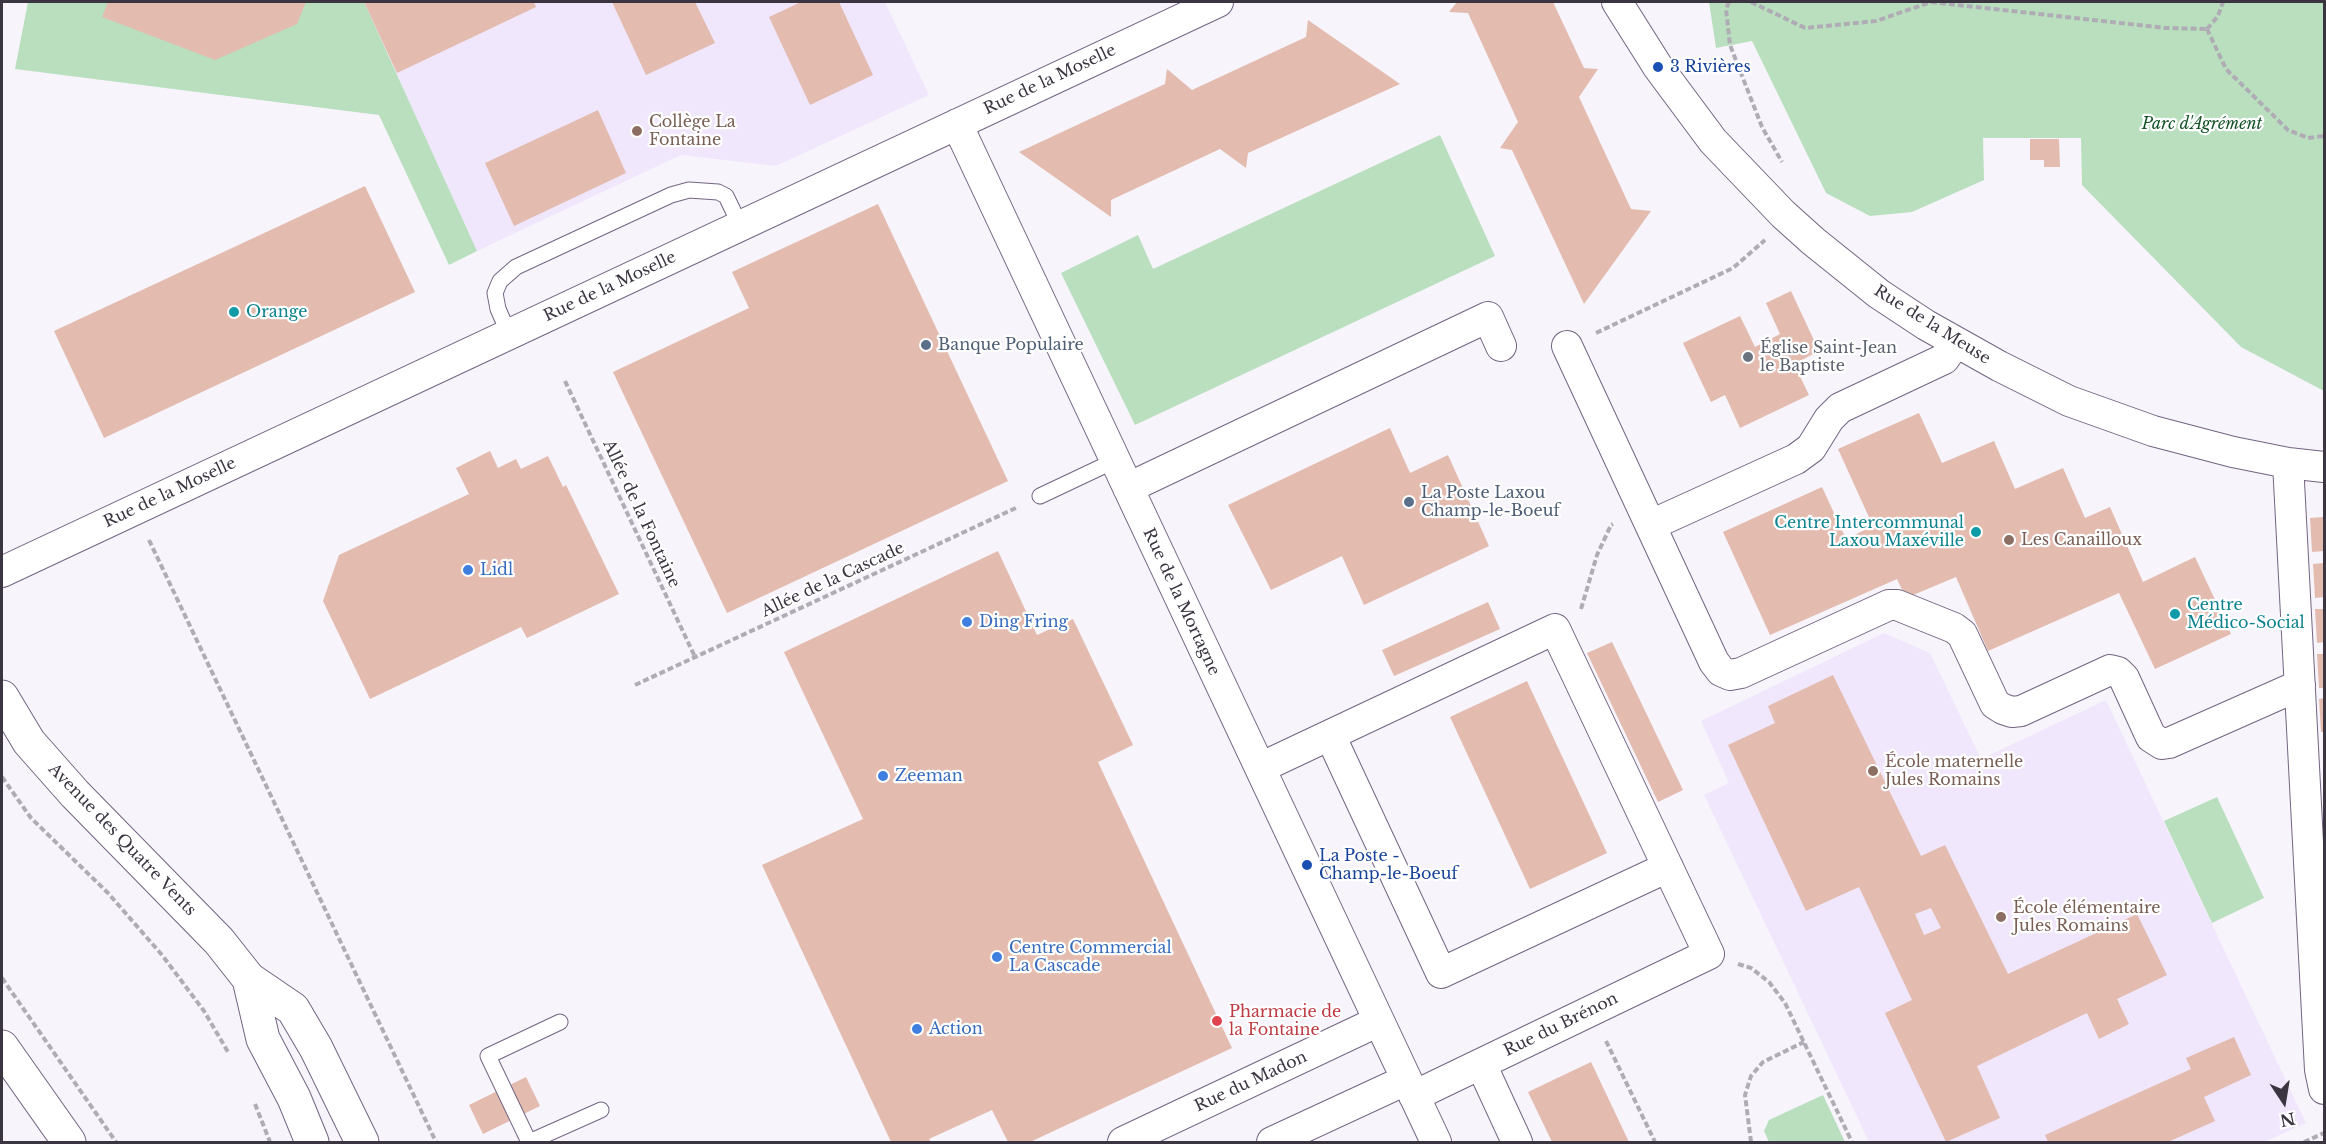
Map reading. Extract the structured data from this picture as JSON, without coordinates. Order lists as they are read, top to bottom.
{
  "streets": {
    "main road": ["Avenue des Quatre Vents"],
    "street": [
      "Rue de la Moselle",
      "Rue de la Meuse",
      "Rue de la Mortagne",
      "Rue du Brénon",
      "Rue du Madon"
    ],
    "path": ["Allée de la Fontaine", "Allée de la Cascade"]
  },
  "crossings": [
    ["Rue de la Moselle", "Rue de la Mortagne"],
    ["Allée de la Fontaine", "Allée de la Cascade"],
    ["Rue de la Mortagne", "Rue du Brénon"],
    ["Rue de la Mortagne", "Rue du Madon"]
  ],
  "parks": ["Parc d'Agrément"],
  "places": [
    "3 Rivières",
    "Collège La Fontaine",
    "Orange",
    "Banque Populaire",
    "Église Saint-Jean le Baptiste",
    "La Poste Laxou Champ-le-Boeuf",
    "Centre Intercommunal Laxou Maxéville",
    "Les Canailloux",
    "Lidl",
    "Centre Médico-Social",
    "Ding Fring",
    "École maternelle Jules Romains",
    "Zeeman",
    "La Poste - Champ-le-Boeuf",
    "École élémentaire Jules Romains",
    "Centre Commercial La Cascade",
    "Pharmacie de la Fontaine",
    "Action"
  ],
  "north": "bottom"
}
